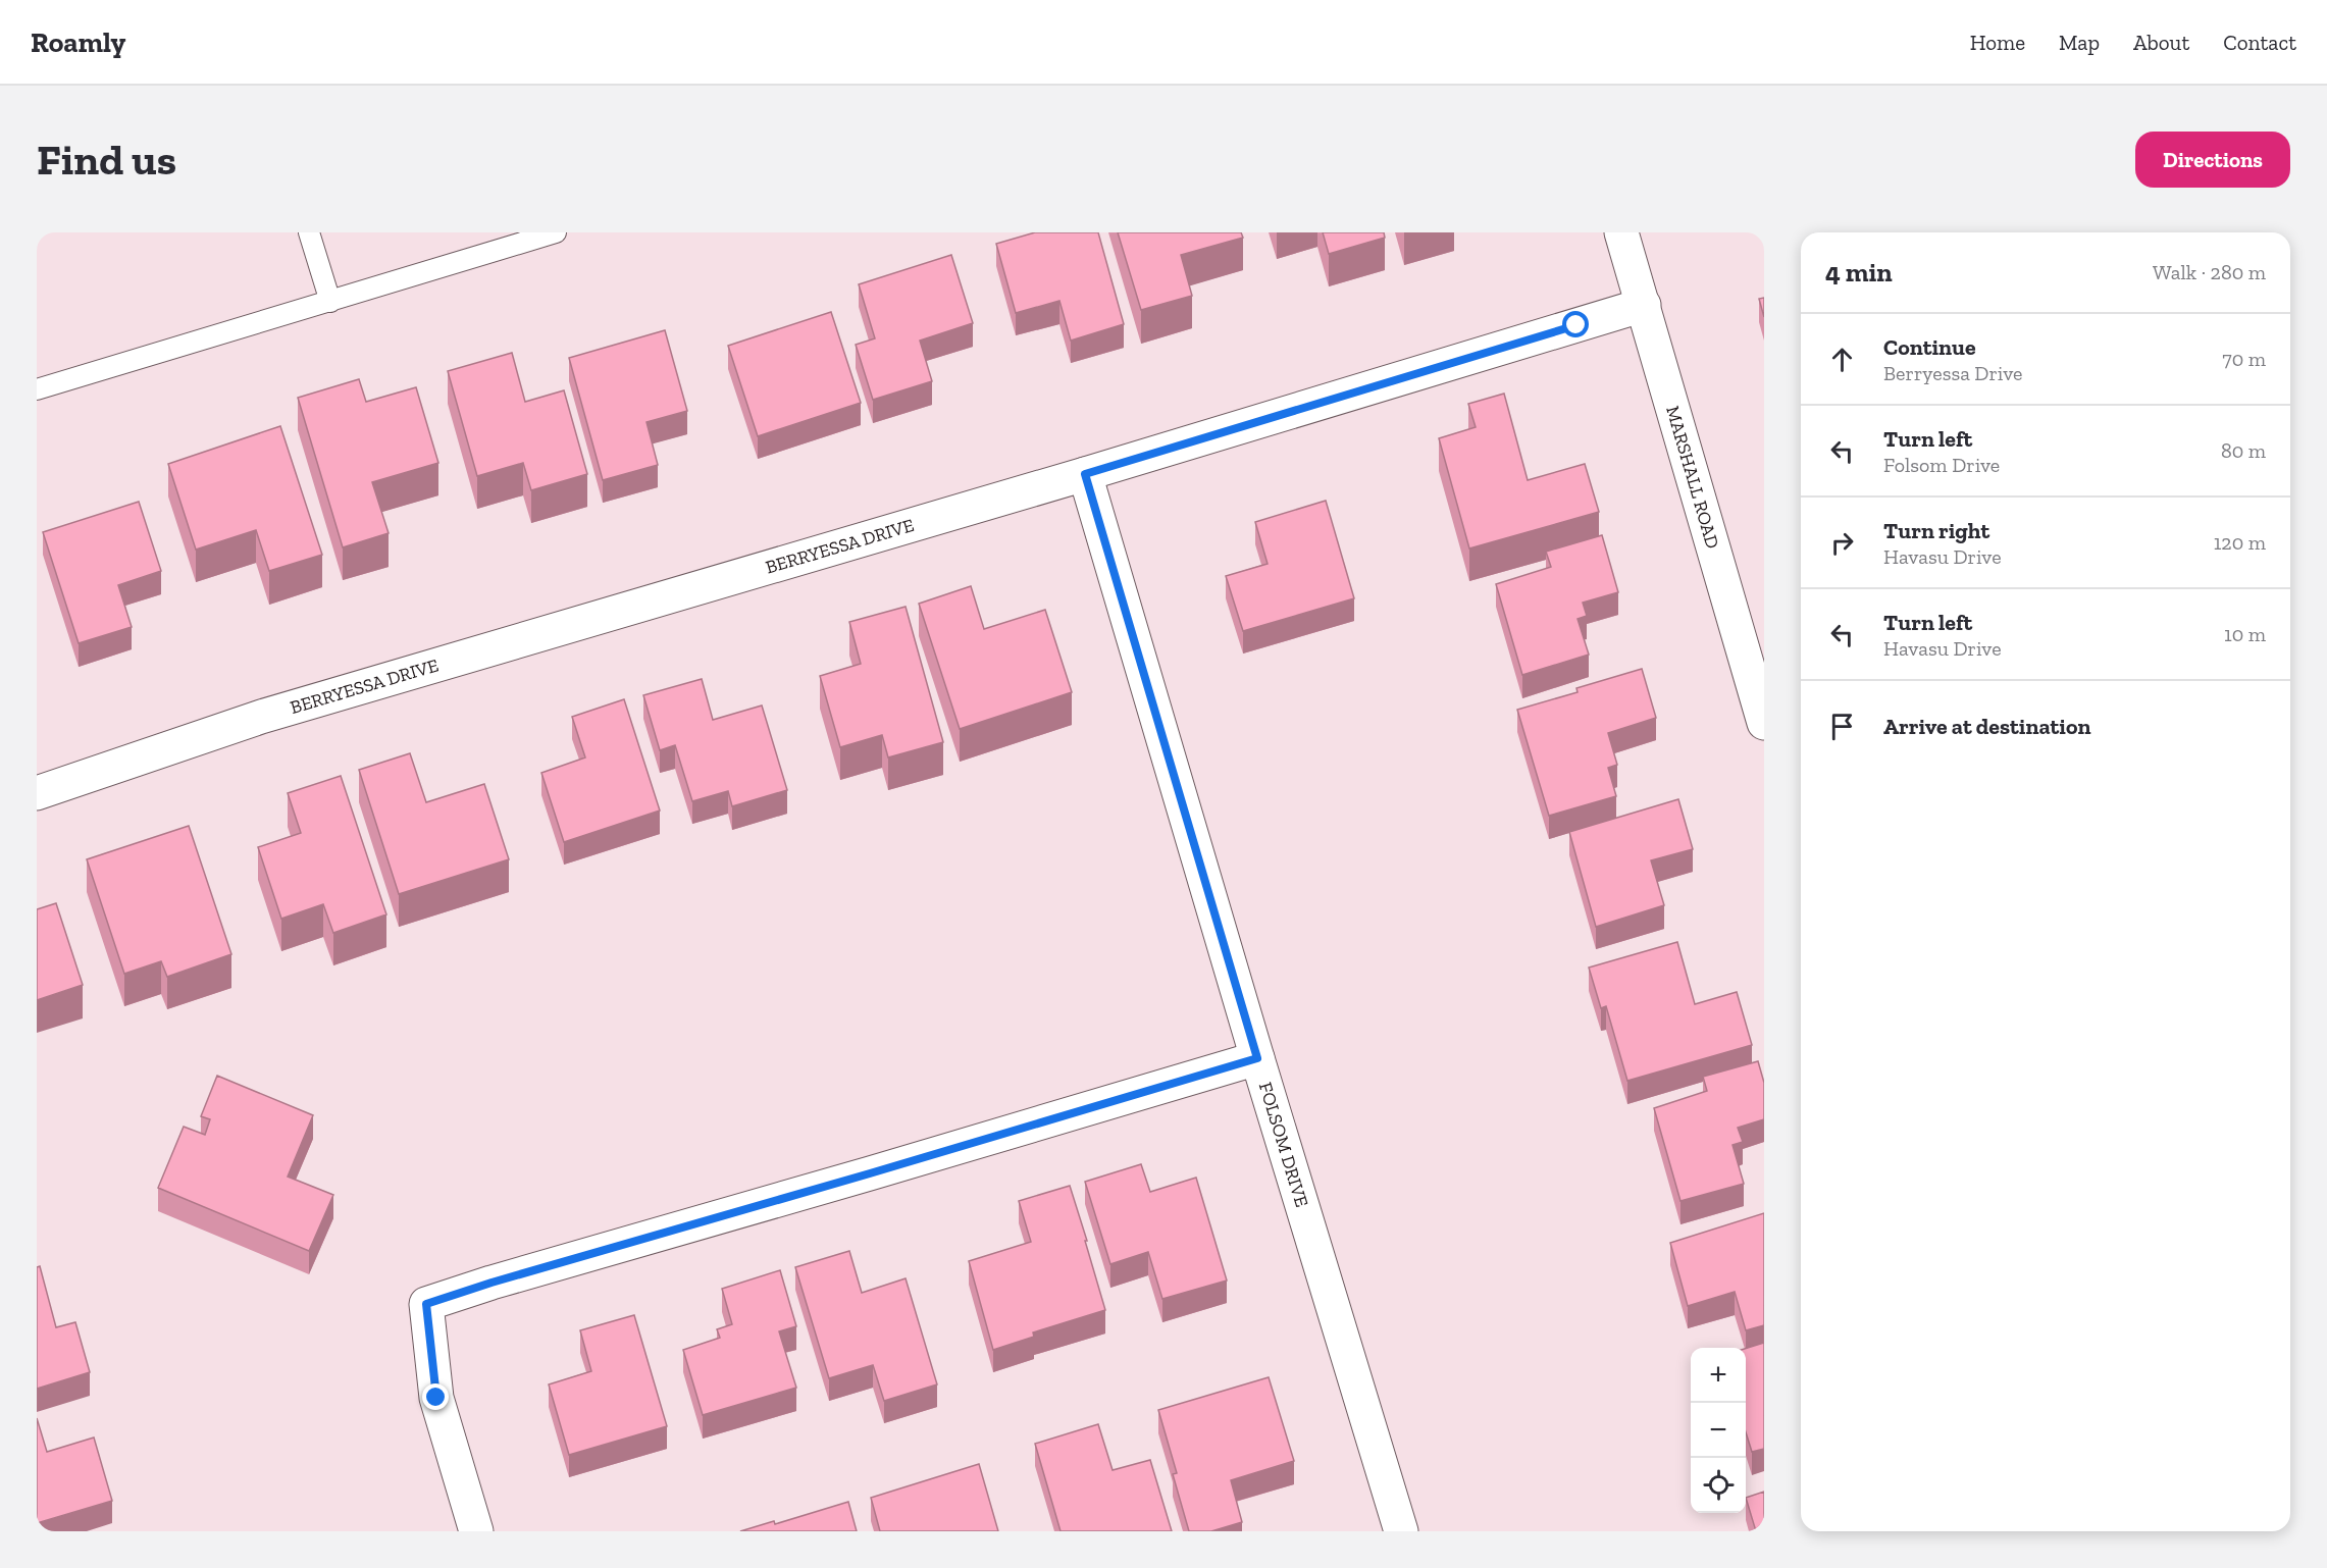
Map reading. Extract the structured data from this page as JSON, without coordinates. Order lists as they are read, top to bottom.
{
  "streets": {
    "street": ["MARSHALL ROAD", "BERRYESSA DRIVE", "FOLSOM DRIVE"]
  },
  "crossings": [
    ["MARSHALL ROAD", "BERRYESSA DRIVE"],
    ["BERRYESSA DRIVE", "FOLSOM DRIVE"]
  ],
  "page": {
    "header": "Roamly",
    "nav": [
      "Home",
      "Map",
      "About",
      "Contact"
    ],
    "buttons": "Directions",
    "title": "Find us",
    "heading": ["4 min", "Walk · 280 m"],
    "list": [
      ["Continue", "Berryessa Drive", "70 m"],
      ["Turn left", "Folsom Drive", "80 m"],
      ["Turn right", "Havasu Drive", "120 m"],
      ["Turn left", "Havasu Drive", "10 m"],
      "Arrive at destination"
    ],
    "map_buttons": ["+", "−"]
  }
}
